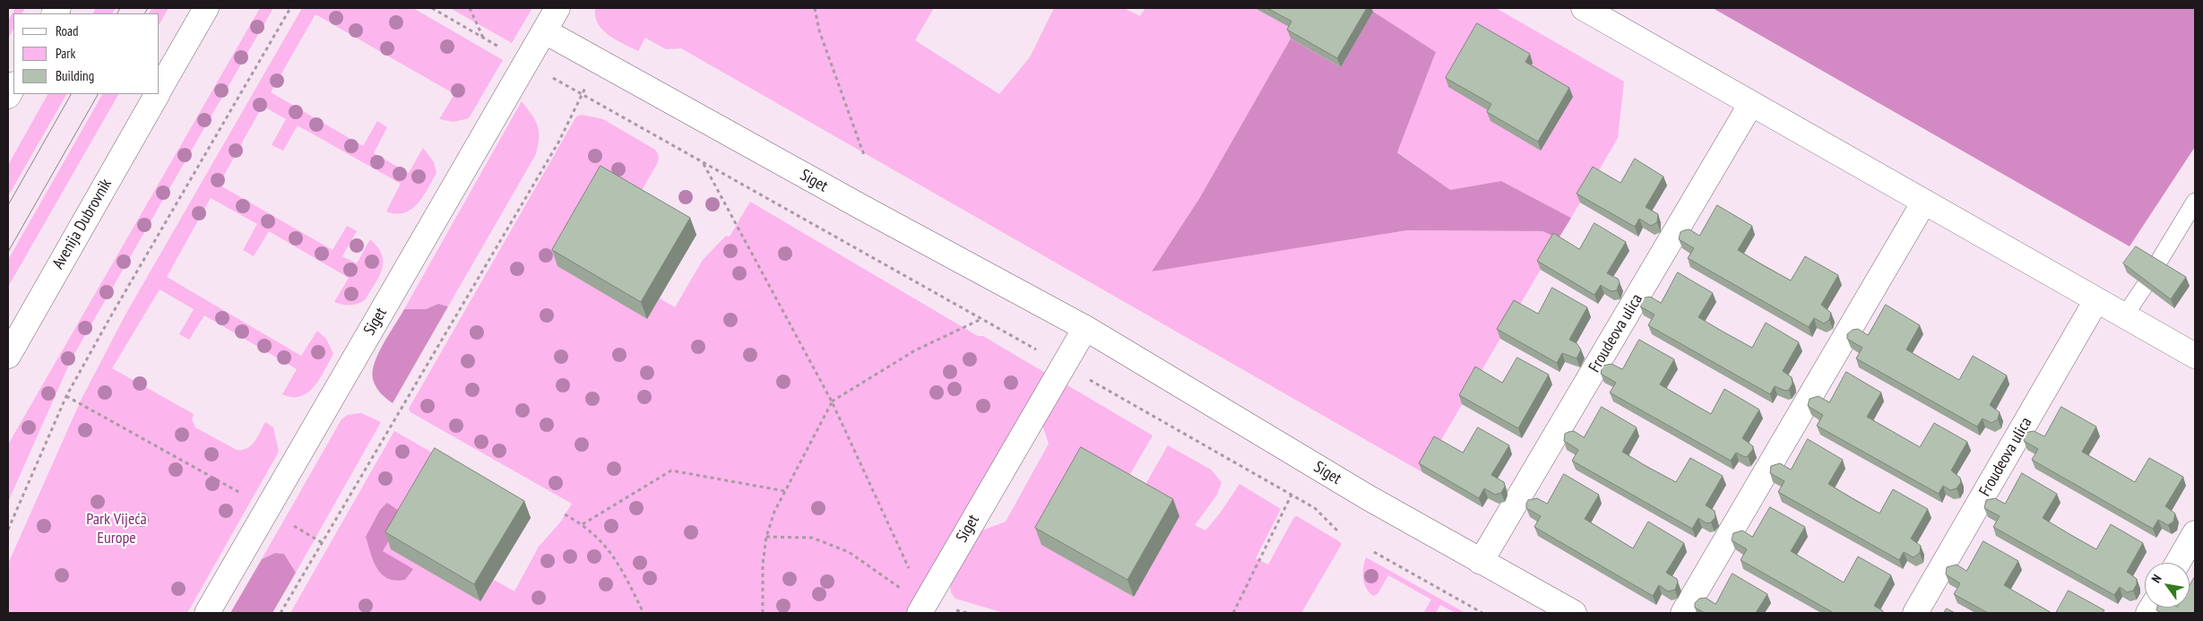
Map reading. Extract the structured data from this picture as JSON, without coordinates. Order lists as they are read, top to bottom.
{
  "streets": {
    "street": ["Siget", "Avenija Dubrovnik", "Froudeova ulica"]
  },
  "crossings": [
    ["Siget", "Froudeova ulica"]
  ],
  "parks": ["Park Vijeća Europe"],
  "legend": ["Road", "Park", "Building"],
  "north": "top left"
}
